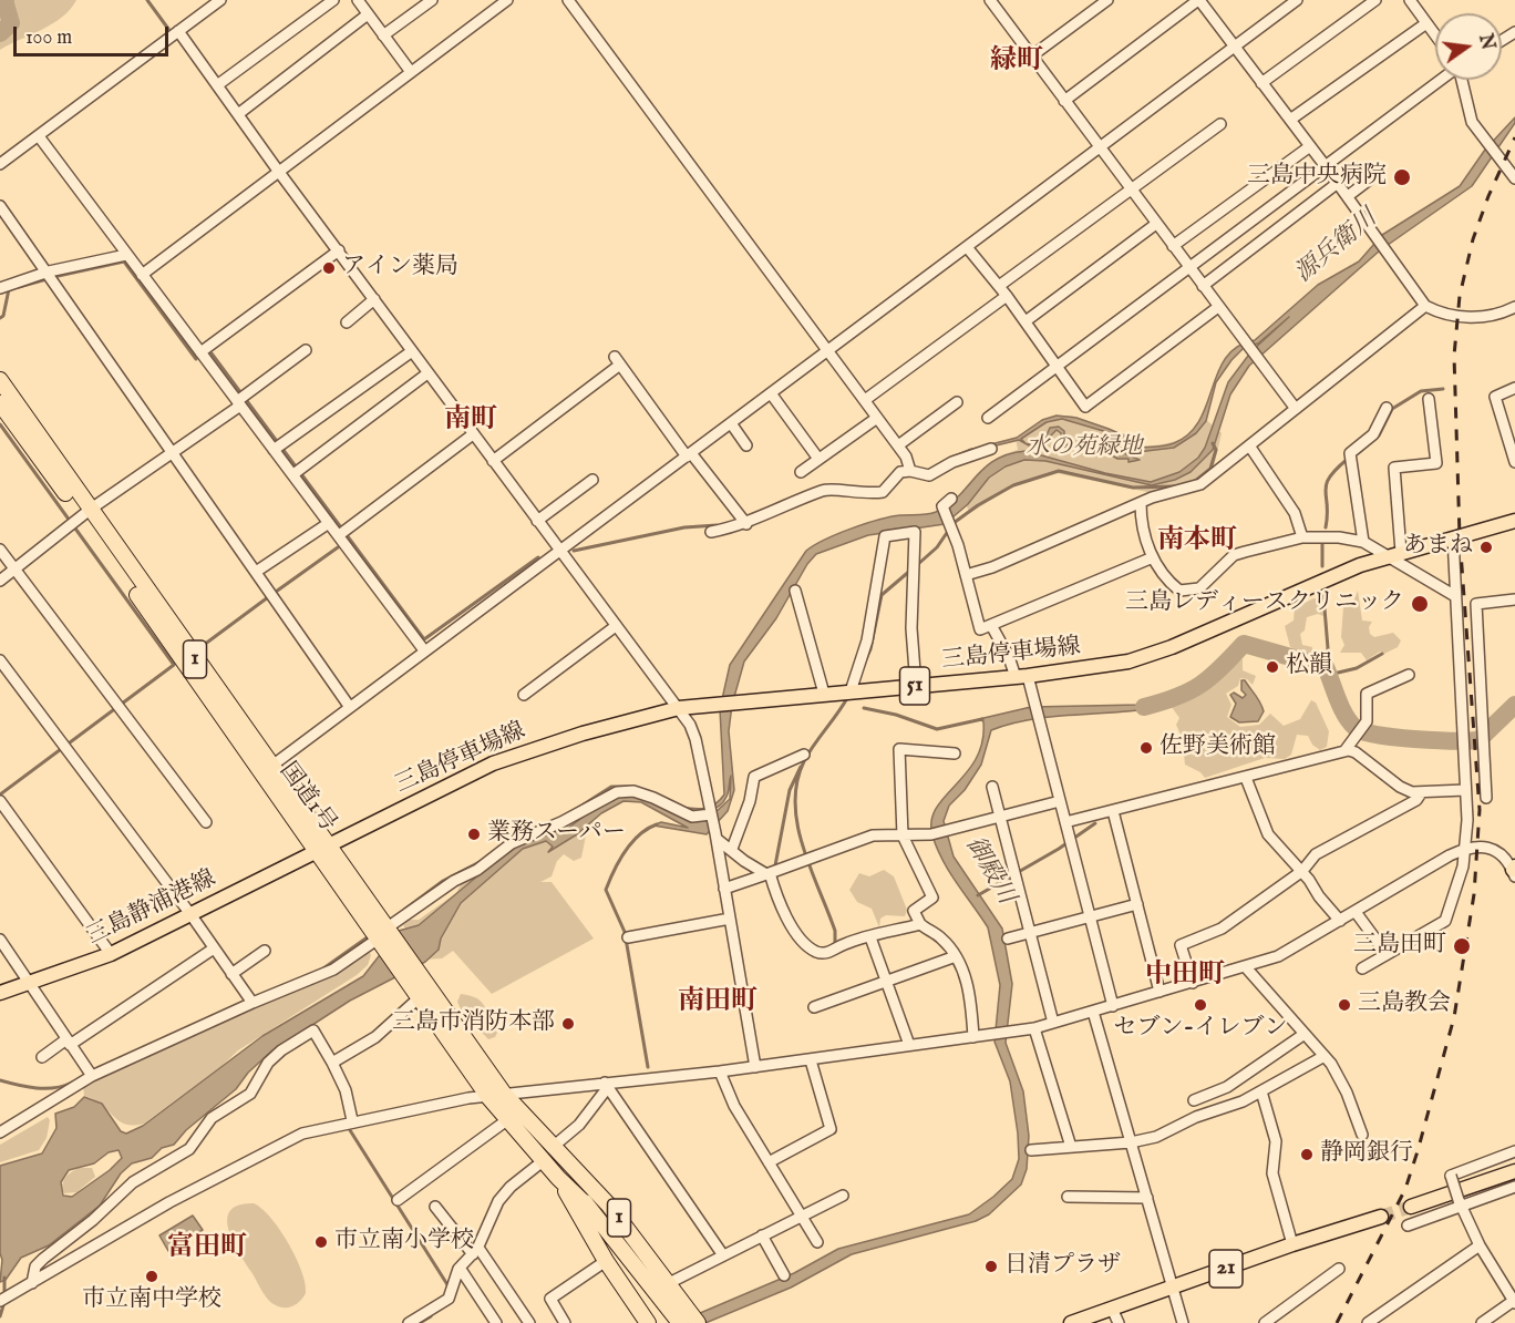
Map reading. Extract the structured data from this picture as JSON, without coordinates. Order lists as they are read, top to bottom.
{
  "streets": {
    "highway": ["1", "国道1号"],
    "main road": [
      "三島停車場線",
      "51",
      "三島静浦港線",
      "21"
    ]
  },
  "crossings": [
    ["三島停車場線", "国道1号"],
    ["三島停車場線", "三島静浦港線"],
    ["1", "国道1号"],
    ["国道1号", "三島静浦港線"]
  ],
  "districts": [
    "緑町",
    "南町",
    "南本町",
    "中田町",
    "南田町",
    "富田町"
  ],
  "water": ["源兵衛川", "御殿川"],
  "parks": ["水の苑緑地"],
  "places": [
    "三島中央病院",
    "アイン薬局",
    "あまね",
    "三島レディースクリニック",
    "松韻",
    "佐野美術館",
    "業務スーパー",
    "三島田町",
    "セブン-イレブン",
    "三島教会",
    "三島市消防本部",
    "静岡銀行",
    "市立南小学校",
    "日清プラザ",
    "市立南中学校"
  ],
  "scale_bar": "100 m",
  "north": "right"
}
